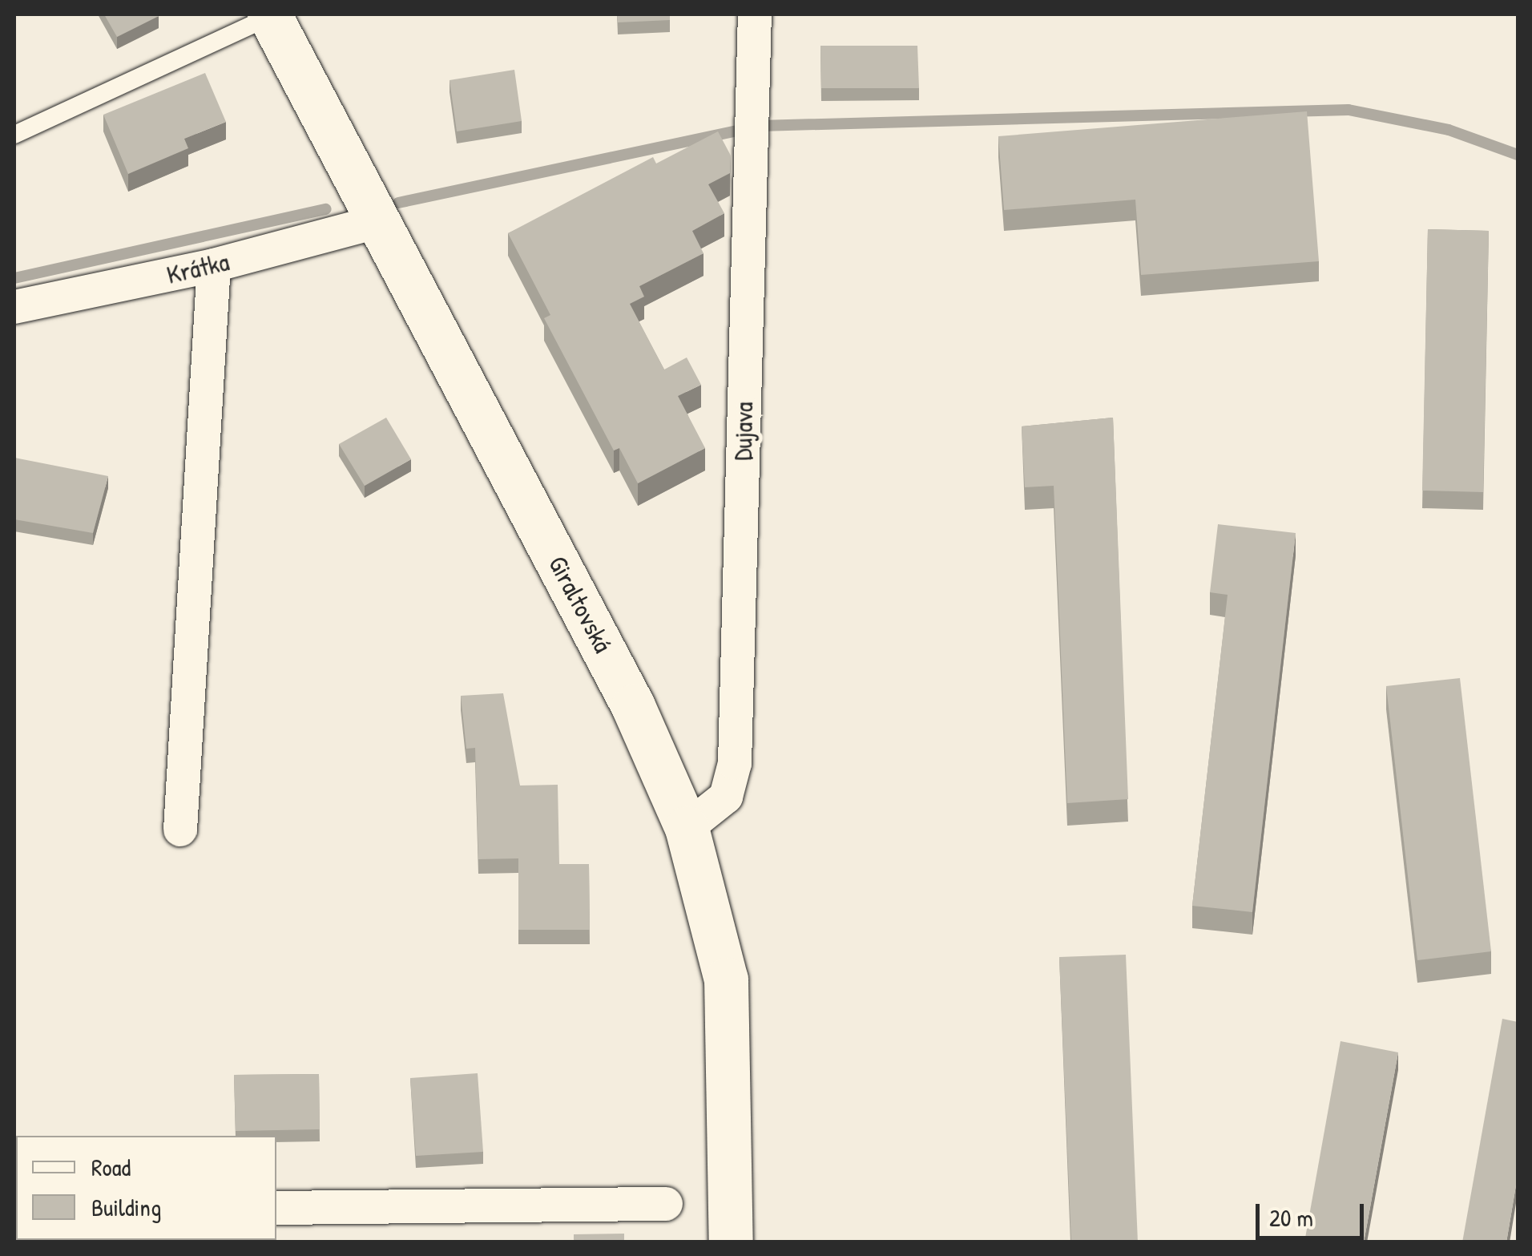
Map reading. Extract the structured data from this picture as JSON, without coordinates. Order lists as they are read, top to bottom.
{
  "streets": {
    "street": ["Krátka", "Dujava", "Giraltovská"]
  },
  "crossings": [
    ["Krátka", "Giraltovská"],
    ["Dujava", "Giraltovská"]
  ],
  "legend": ["Road", "Building"],
  "scale_bar": "20 m"
}
